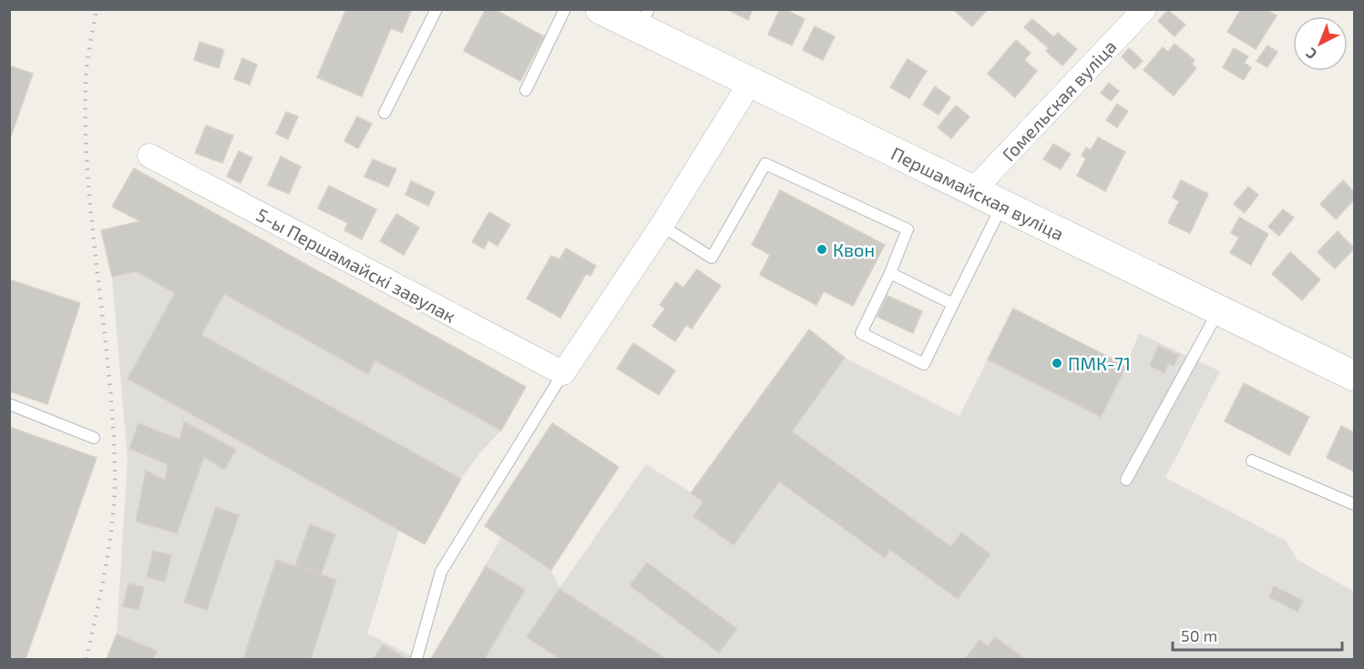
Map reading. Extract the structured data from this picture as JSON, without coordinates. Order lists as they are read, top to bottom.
{
  "streets": {
    "street": ["Гомельская вуліца", "Першамайская вуліца", "5-ы Першамайскі завулак"]
  },
  "crossings": [
    ["Гомельская вуліца", "Першамайская вуліца"]
  ],
  "places": ["Квон", "ПМК-71"],
  "scale_bar": "50 m",
  "north": "bottom left"
}
